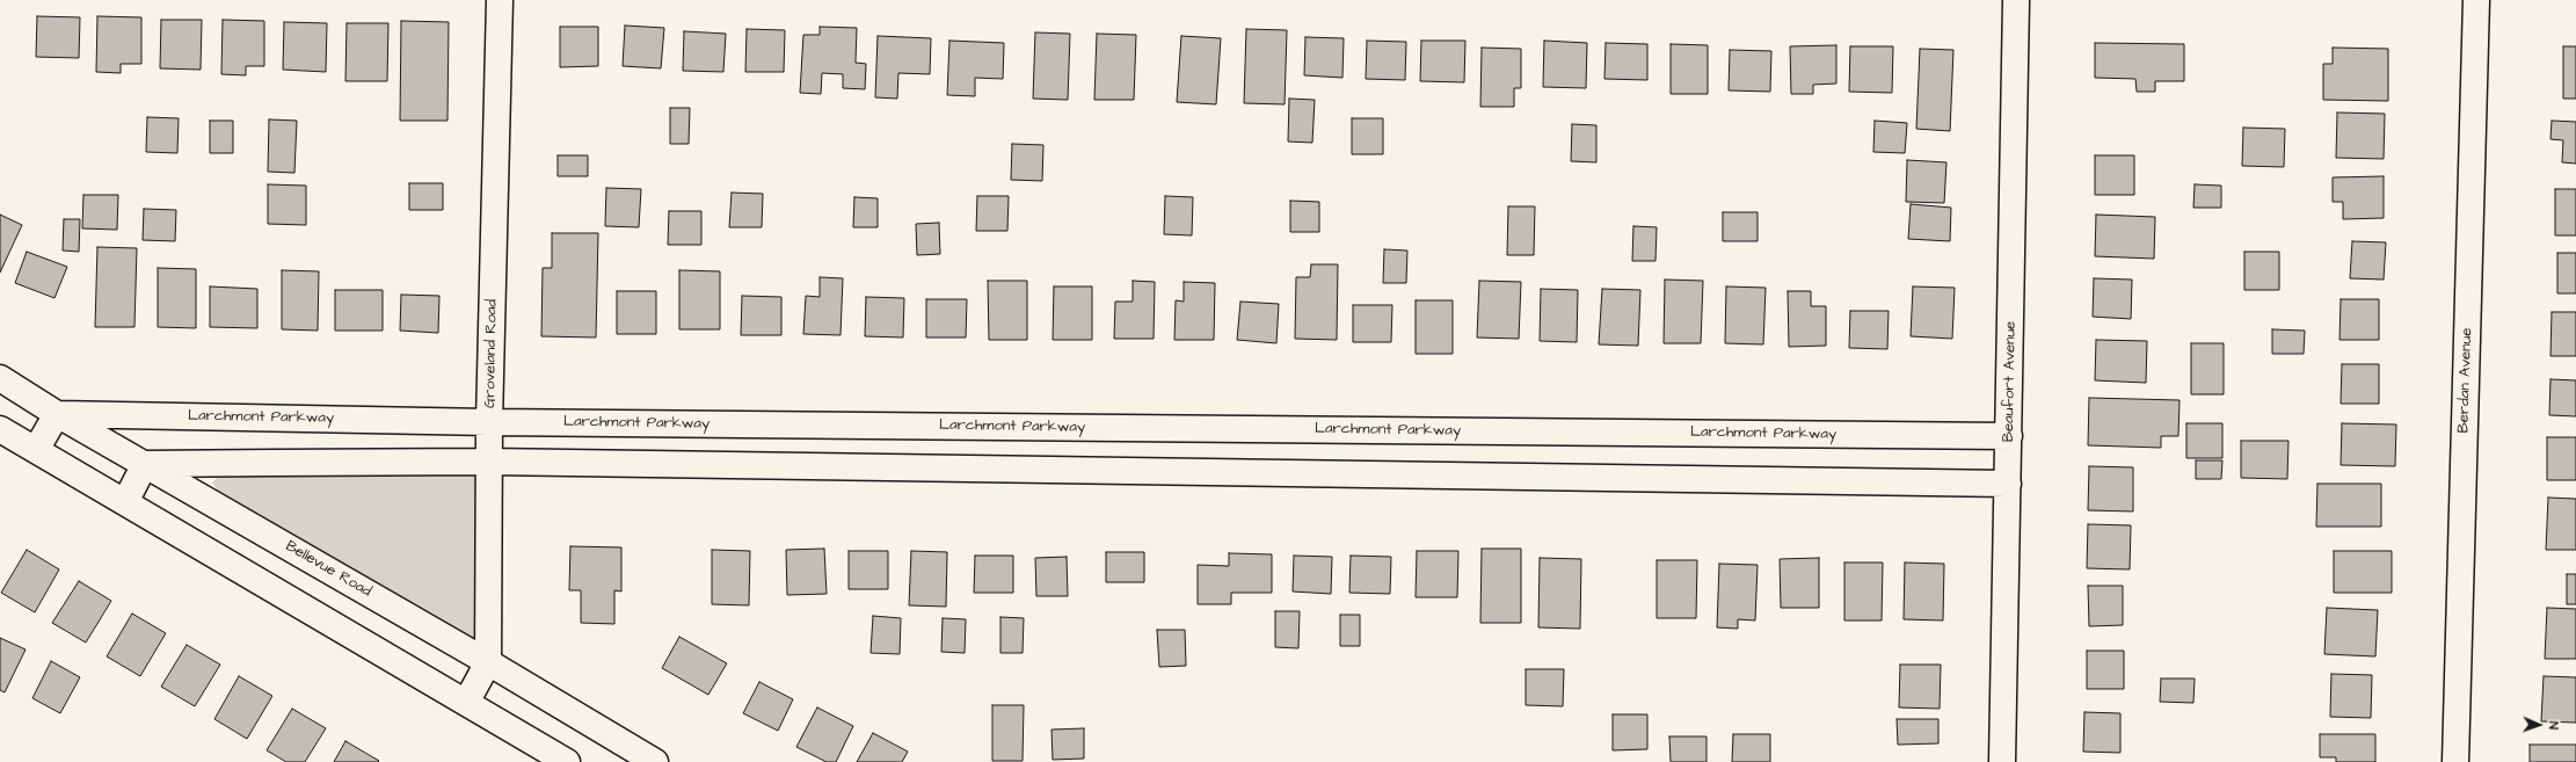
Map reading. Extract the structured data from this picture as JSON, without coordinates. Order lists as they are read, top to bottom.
{
  "streets": {
    "street": [
      "Groveland Road",
      "Berdan Avenue",
      "Beaufort Avenue",
      "Larchmont Parkway",
      "Bellevue Road"
    ]
  },
  "crossings": [
    ["Groveland Road", "Larchmont Parkway"],
    ["Groveland Road", "Bellevue Road"],
    ["Beaufort Avenue", "Larchmont Parkway"],
    ["Larchmont Parkway", "Bellevue Road"]
  ],
  "north": "right"
}
